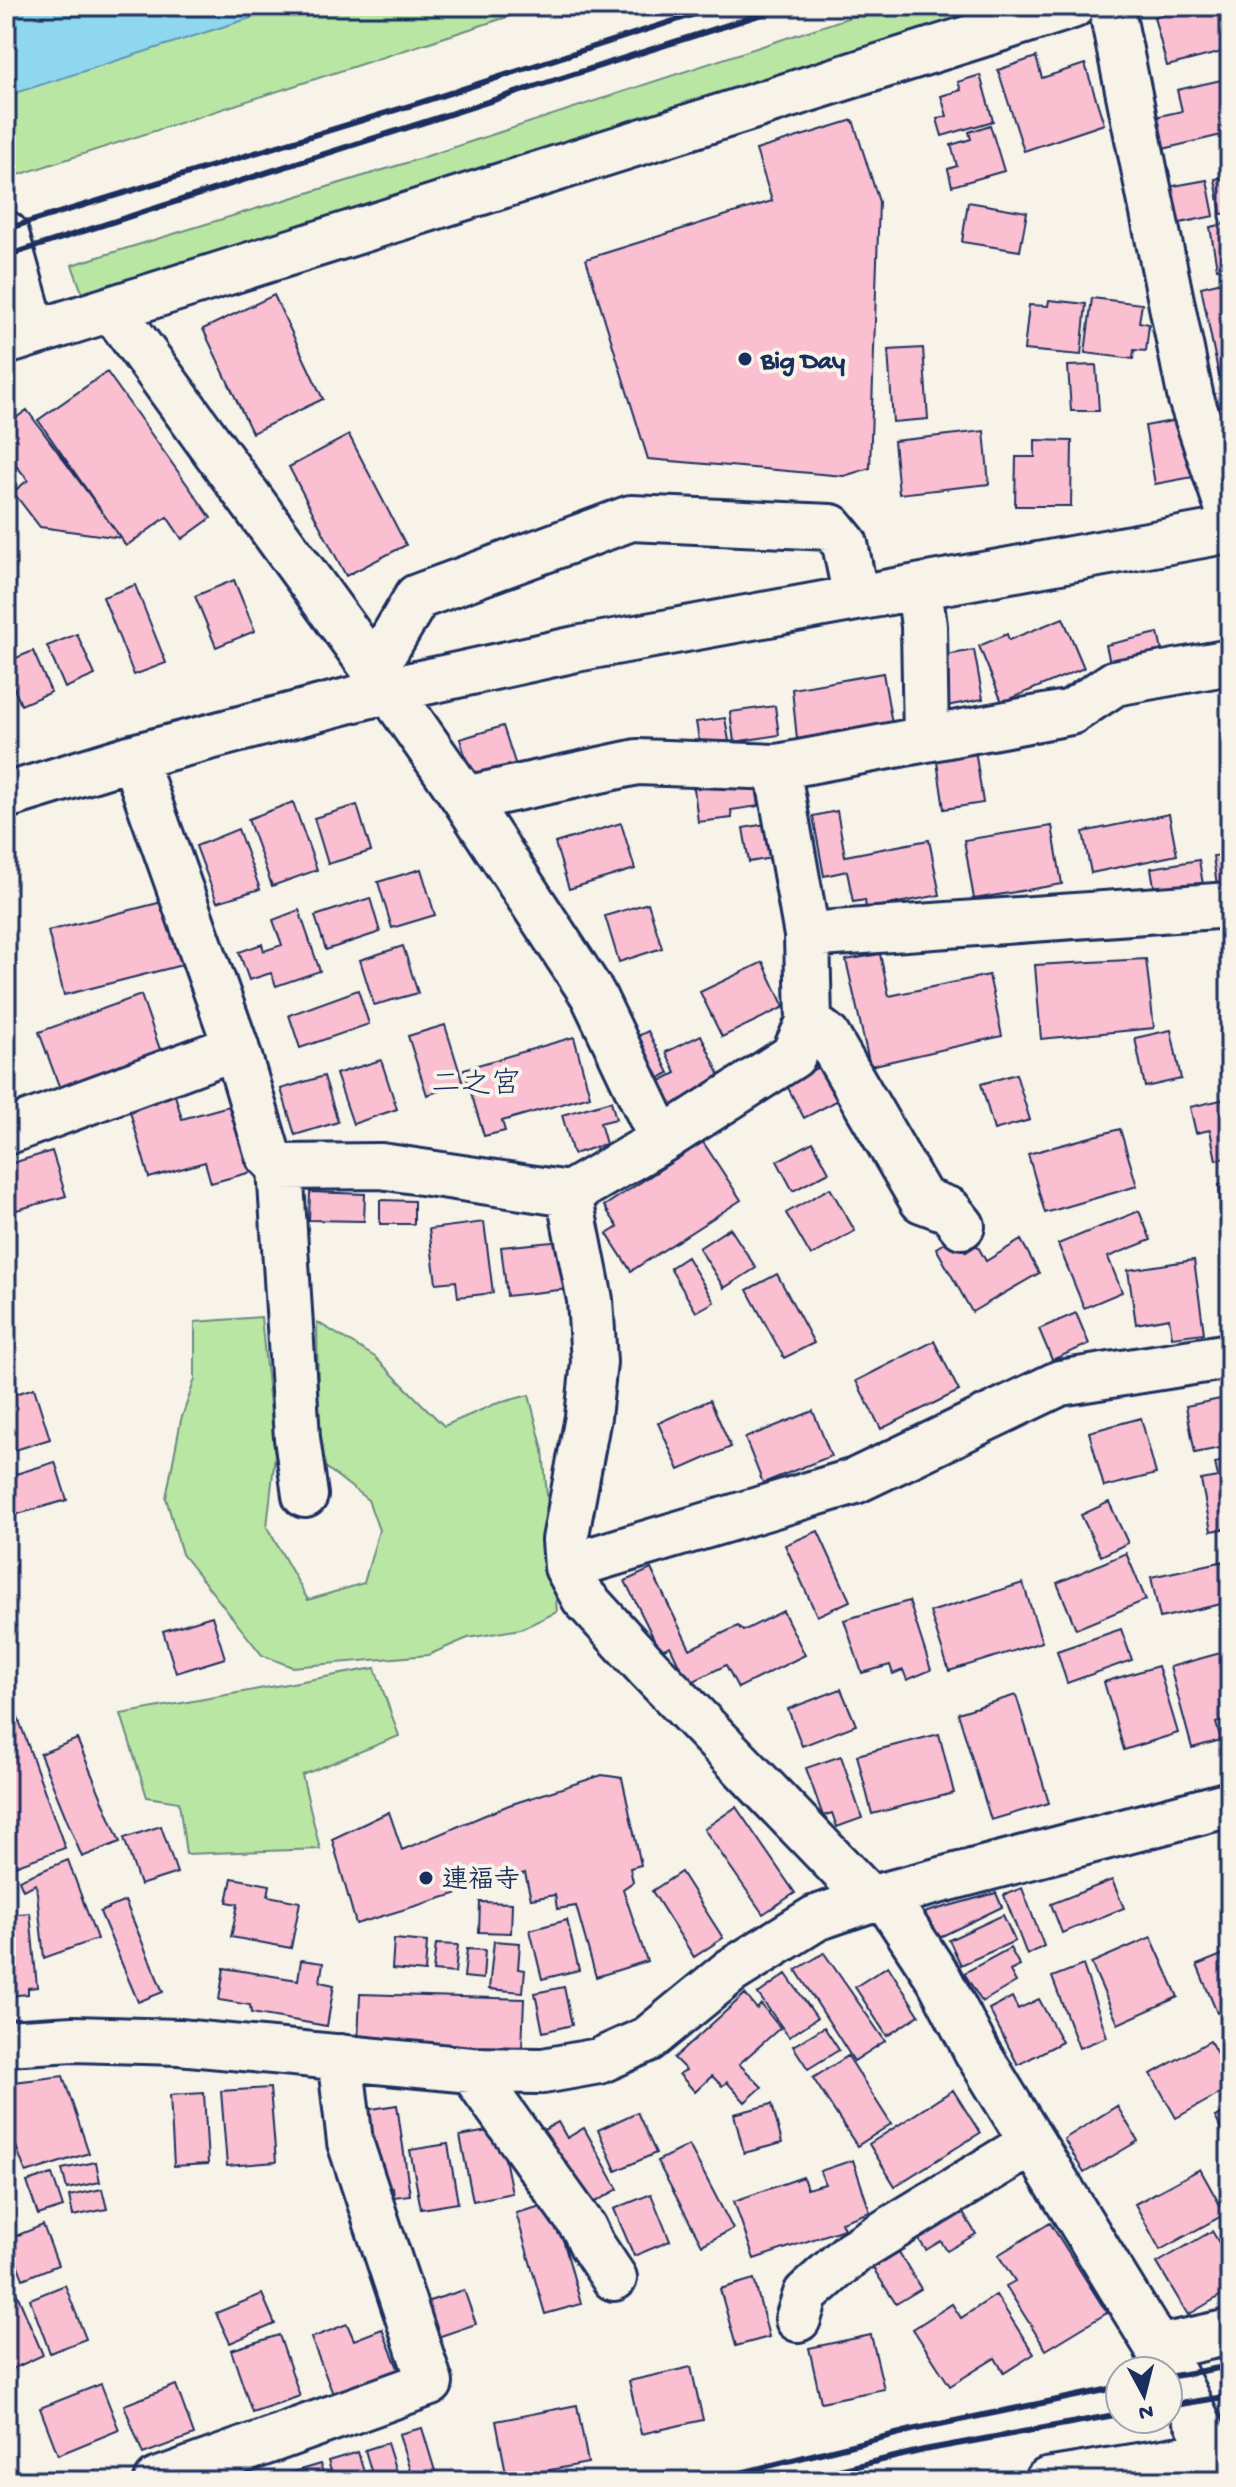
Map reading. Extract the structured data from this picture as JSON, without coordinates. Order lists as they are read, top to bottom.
{
  "districts": ["二之宮"],
  "places": ["Big Day", "連福寺"],
  "north": "bottom"
}
